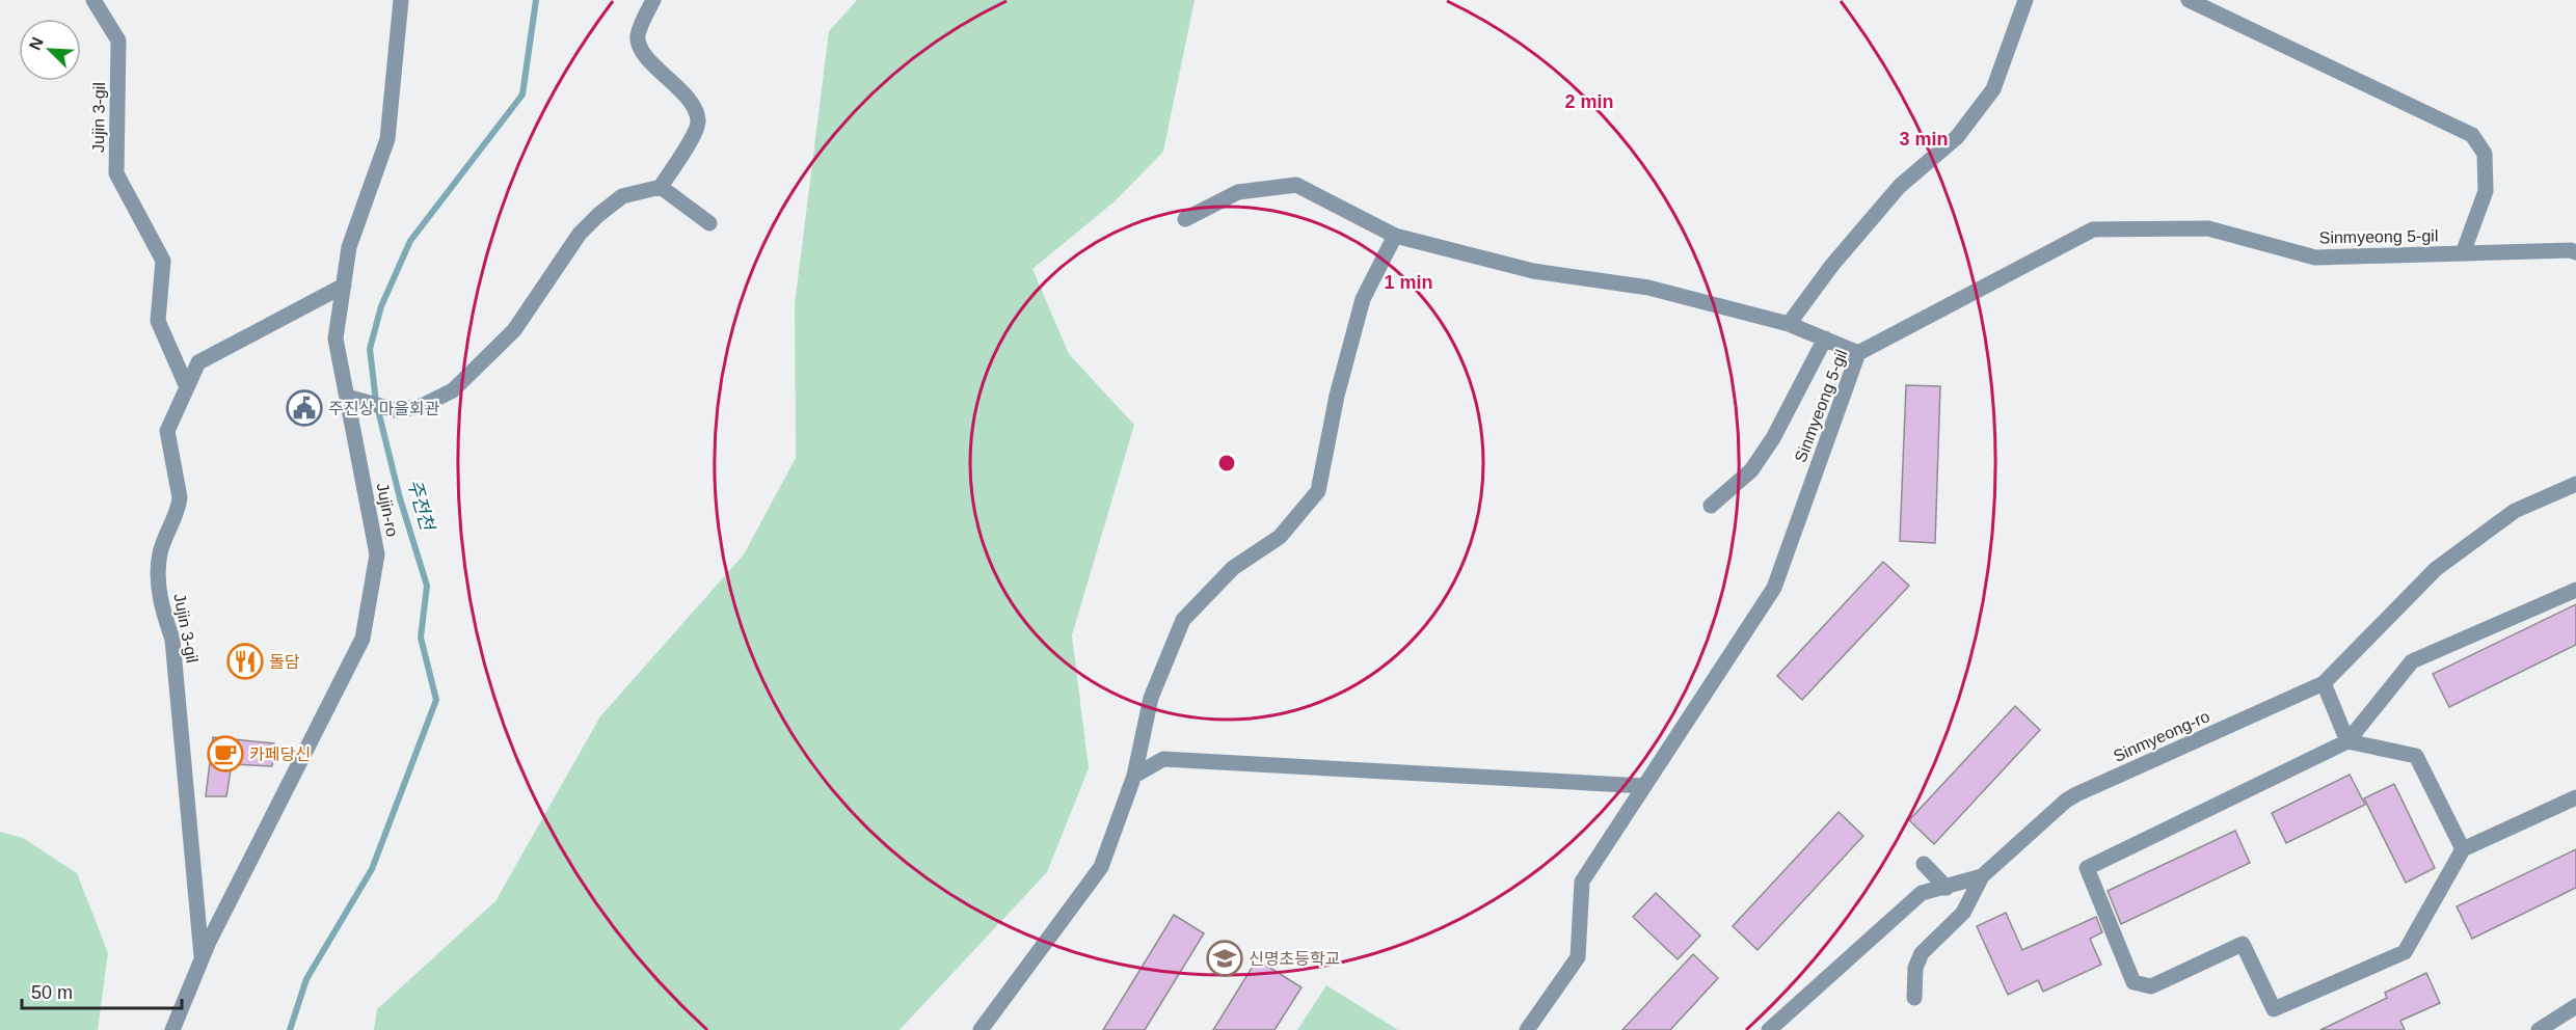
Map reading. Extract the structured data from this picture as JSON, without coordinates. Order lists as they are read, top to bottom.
{
  "streets": {
    "street": [
      "Jujin 3-gil",
      "Sinmyeong 5-gil",
      "Jujin-ro",
      "Sinmyeong-ro"
    ]
  },
  "crossings": [
    ["Jujin 3-gil", "Jujin-ro"]
  ],
  "water": ["주전천"],
  "places": {
    "public building": ["주진상 마을회관"],
    "restaurant": ["돌담"],
    "cafe": ["카페당신"],
    "school or university": ["신명초등학교"]
  },
  "scale_bar": "50 m",
  "north": "top left",
  "rings": ["2 min", "3 min", "1 min"]
}
